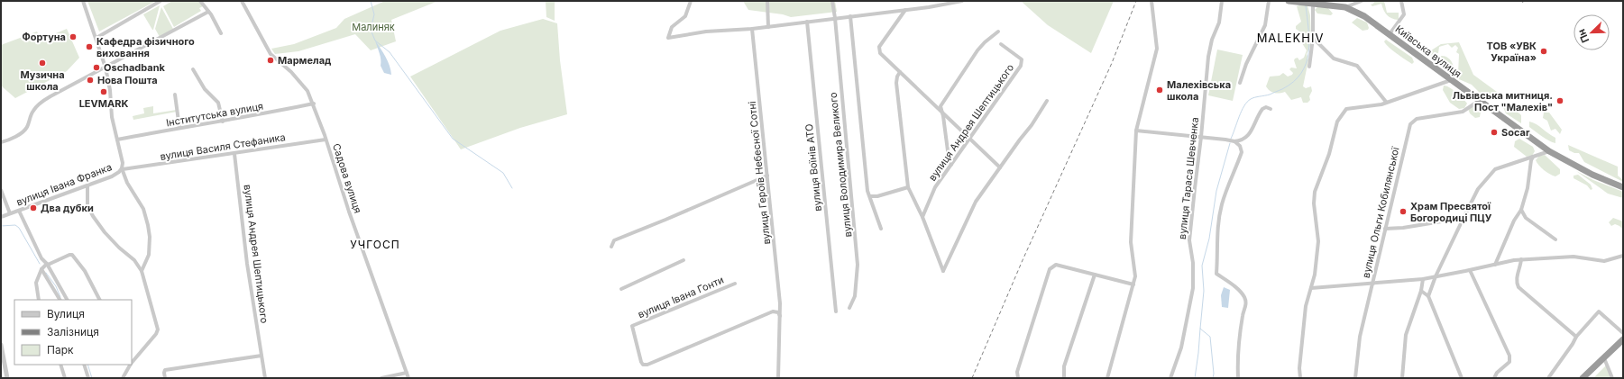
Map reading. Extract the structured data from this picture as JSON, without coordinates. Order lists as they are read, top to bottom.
{
  "streets": {
    "highway": ["Київська вулиця"],
    "street": [
      "Інститутська вулиця",
      "вулиця Андрея Шептицького",
      "вулиця Василя Стефаника",
      "вулиця Володимира Великого",
      "вулиця Воїнів АТО",
      "вулиця Героїв Небесної Сотні",
      "Садова вулиця",
      "вулиця Тараса Шевченка",
      "вулиця Івана Франка",
      "вулиця Ольги Кобилянської",
      "вулиця Івана Гонти"
    ]
  },
  "crossings": [
    ["Київська вулиця", "вулиця Ольги Кобилянської"],
    ["Інститутська вулиця", "Садова вулиця"],
    ["вулиця Андрея Шептицького", "вулиця Василя Стефаника"],
    ["вулиця Василя Стефаника", "Садова вулиця"],
    ["вулиця Василя Стефаника", "вулиця Івана Франка"],
    ["вулиця Героїв Небесної Сотні", "вулиця Івана Гонти"]
  ],
  "districts": ["MALEKHIV", "УЧГОСП"],
  "parks": ["Малиняк"],
  "places": [
    "Фортуна",
    "Кафедра фізичного виховання",
    "ТОВ «УВК Україна»",
    "Мармелад",
    "Музична школа",
    "Oschadbank",
    "Нова Пошта",
    "Малехівська школа",
    "LEVMARK",
    "Львівська митниця. Пост \"Малехів\"",
    "Socar",
    "Два дубки",
    "Храм Пресвятої Богородиці ПЦУ"
  ],
  "legend": ["Вулиця", "Залізниця", "Парк"],
  "north": "bottom left"
}
